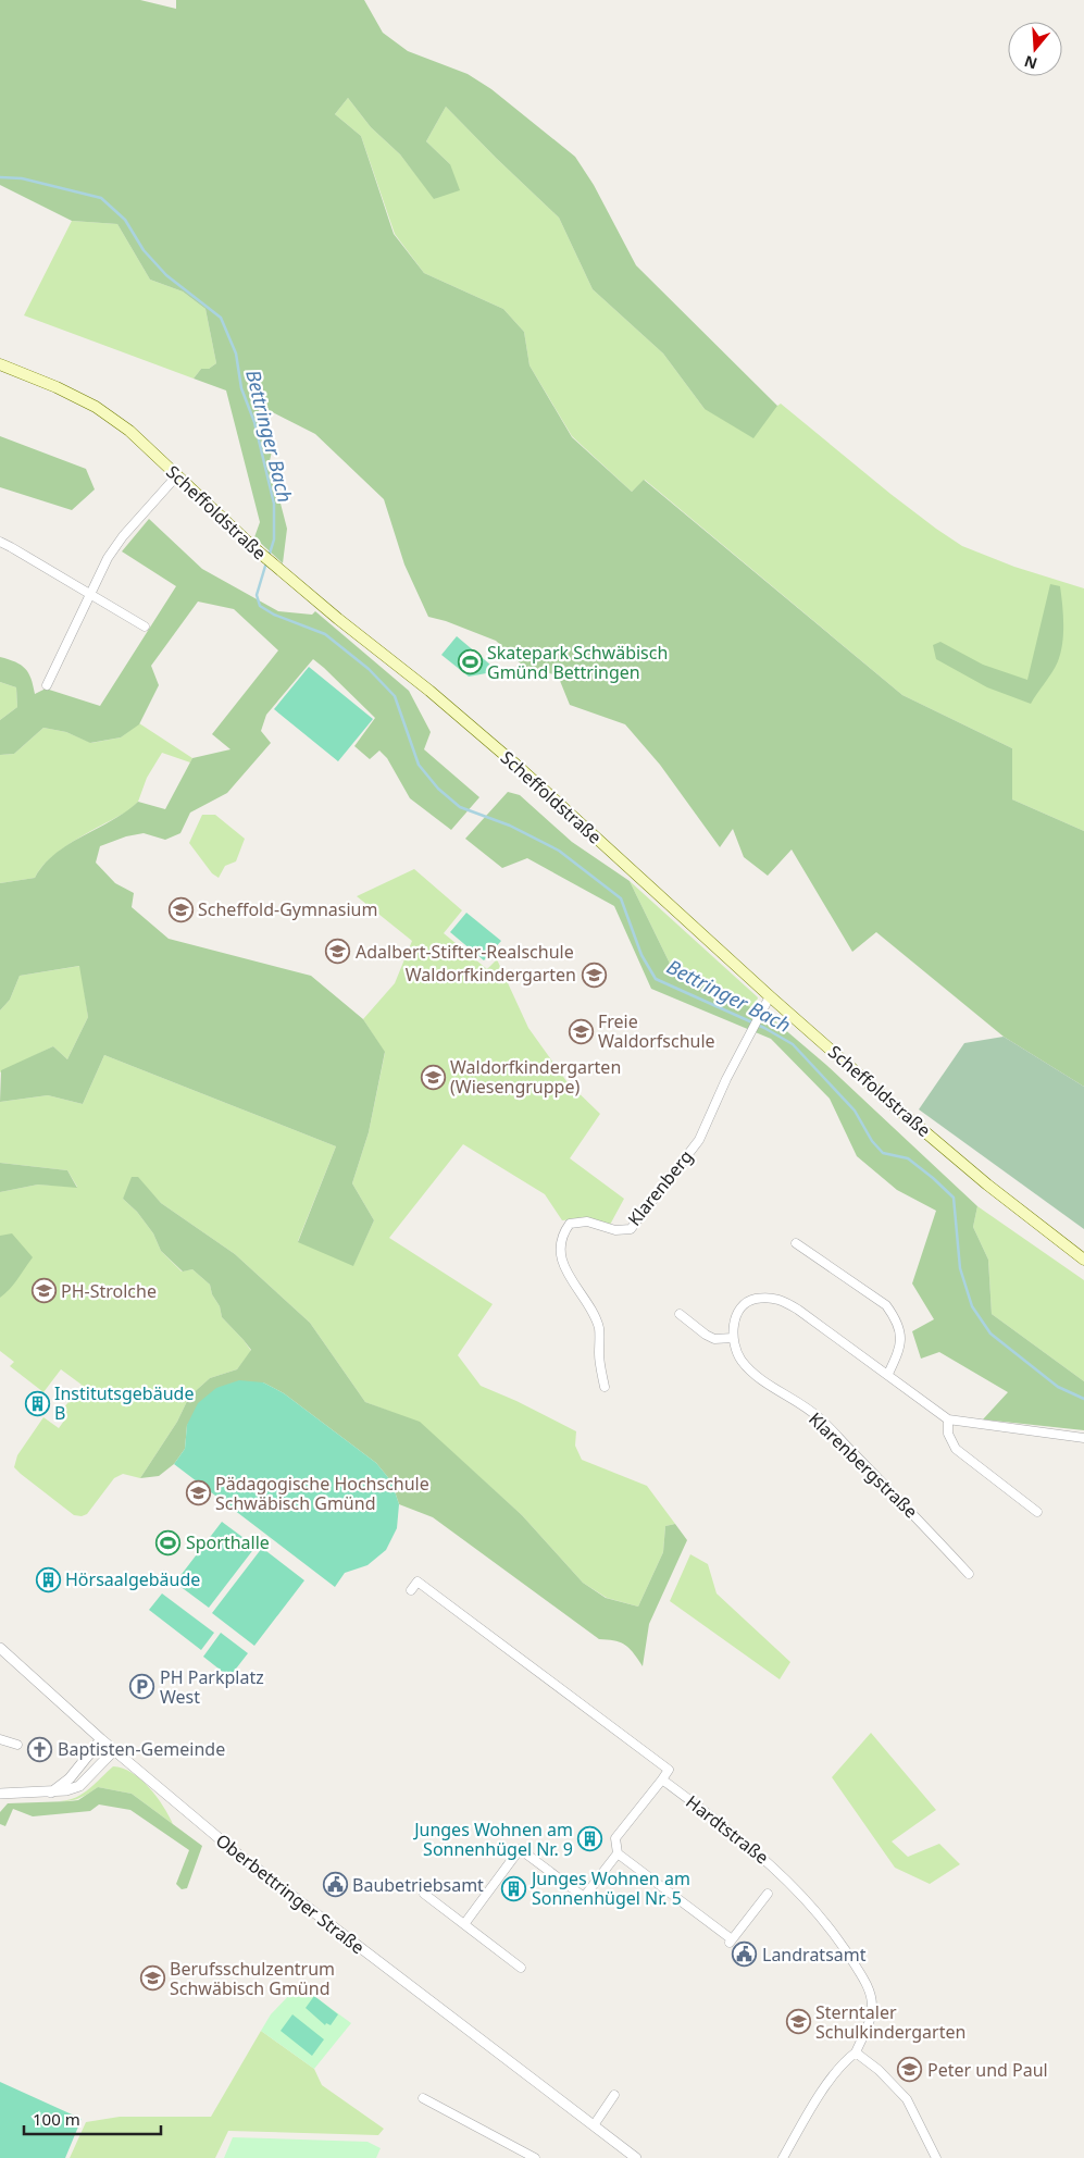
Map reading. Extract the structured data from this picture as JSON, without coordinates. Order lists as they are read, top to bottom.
{
  "streets": {
    "main road": ["Scheffoldstraße"],
    "street": [
      "Klarenberg",
      "Klarenbergstraße",
      "Hardtstraße",
      "Oberbettringer Straße"
    ]
  },
  "crossings": [
    ["Scheffoldstraße", "Klarenberg"]
  ],
  "water": ["Bettringer Bach"],
  "places": {
    "sports": ["Skatepark Schwäbisch Gmünd Bettringen", "Sporthalle"],
    "school or university": [
      "Scheffold-Gymnasium",
      "Adalbert-Stifter-Realschule",
      "Waldorfkindergarten",
      "Freie Waldorfschule",
      "Waldorfkindergarten (Wiesengruppe)",
      "PH-Strolche",
      "Pädagogische Hochschule Schwäbisch Gmünd",
      "Berufsschulzentrum Schwäbisch Gmünd",
      "Sterntaler Schulkindergarten",
      "Peter und Paul"
    ],
    "building": [
      "Institutsgebäude B",
      "Hörsaalgebäude",
      "Junges Wohnen am Sonnenhügel Nr. 9",
      "Junges Wohnen am Sonnenhügel Nr. 5"
    ],
    "parking": ["PH Parkplatz West"],
    "church": ["Baptisten-Gemeinde"],
    "public building": ["Baubetriebsamt", "Landratsamt"]
  },
  "scale_bar": "100 m",
  "north": "bottom"
}
